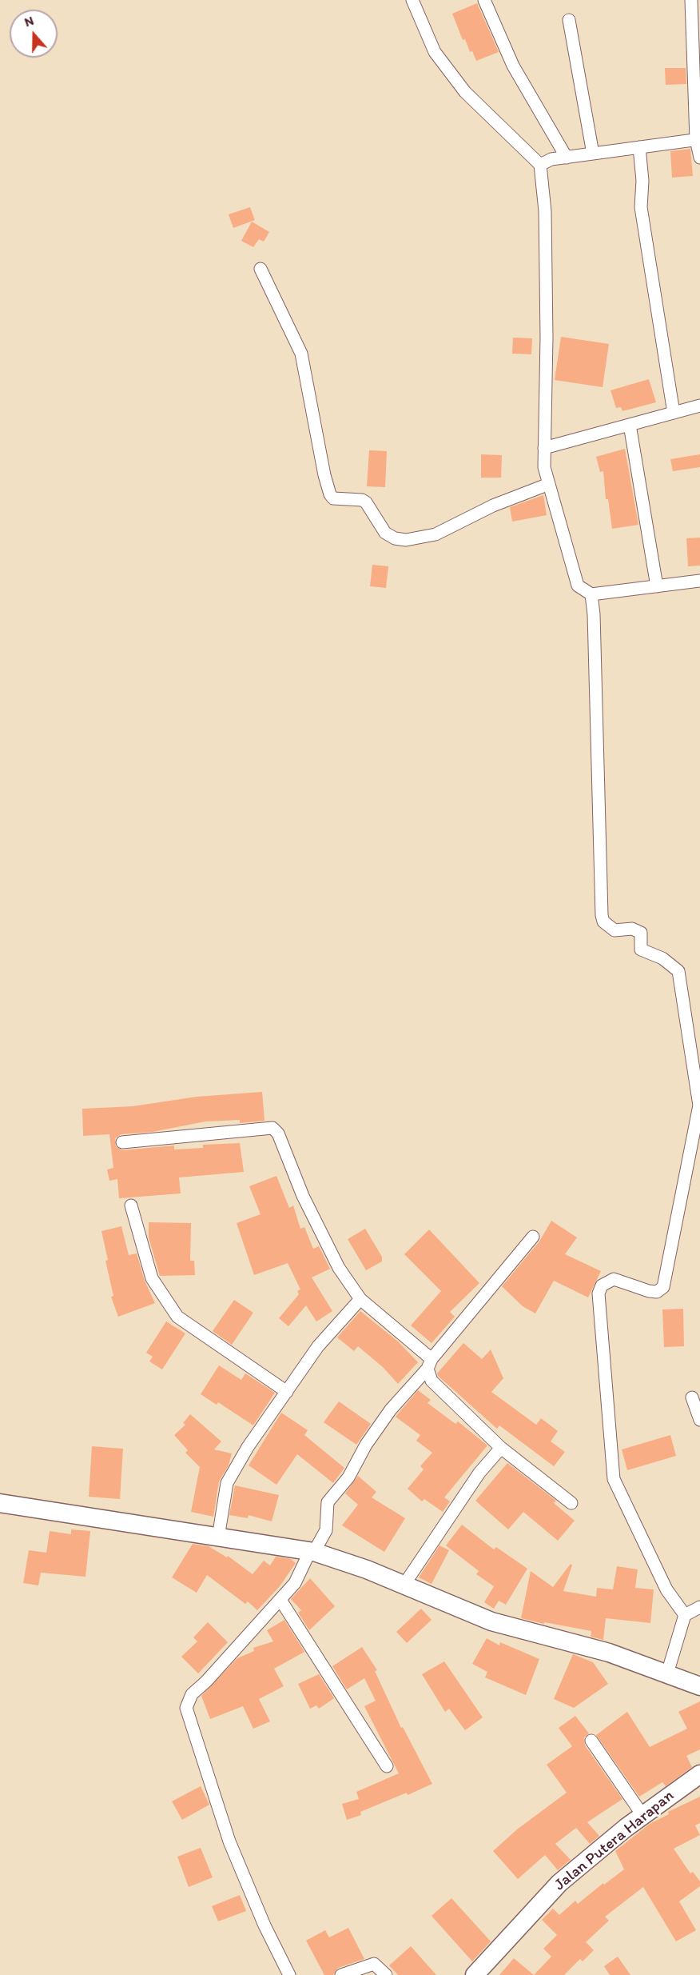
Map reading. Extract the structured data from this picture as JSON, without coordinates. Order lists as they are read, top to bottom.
{
  "streets": {
    "street": ["Jalan Putera Harapan"]
  },
  "north": "top"
}
